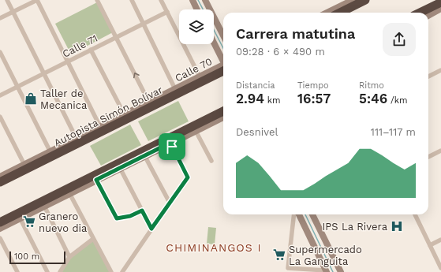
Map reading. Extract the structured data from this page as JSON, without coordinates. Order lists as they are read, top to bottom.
{
  "streets": {
    "highway": ["Autopista Simón Bolívar"],
    "street": ["Calle 71", "Calle 70"]
  },
  "crossings": [
    ["Calle 70", "Autopista Simón Bolívar"]
  ],
  "districts": ["CHIMINANGOS I"],
  "places": {
    "shop": ["Taller de Mecanica"],
    "supermarket": ["Granero nuevo dia", "Supermercado La Ganguita"],
    "hospital": ["IPS La Rivera"]
  },
  "scale_bar": "100 m",
  "page": {
    "heading": ["Carrera matutina", "09:28 · 6 × 490 m"],
    "stats": [
      ["Distancia", "2.94 km"],
      ["Tiempo", "16:57"],
      ["Ritmo", "5:46 /km"]
    ],
    "chart": ["Desnivel", "111–117 m"],
    "scale": "100 m"
  }
}
